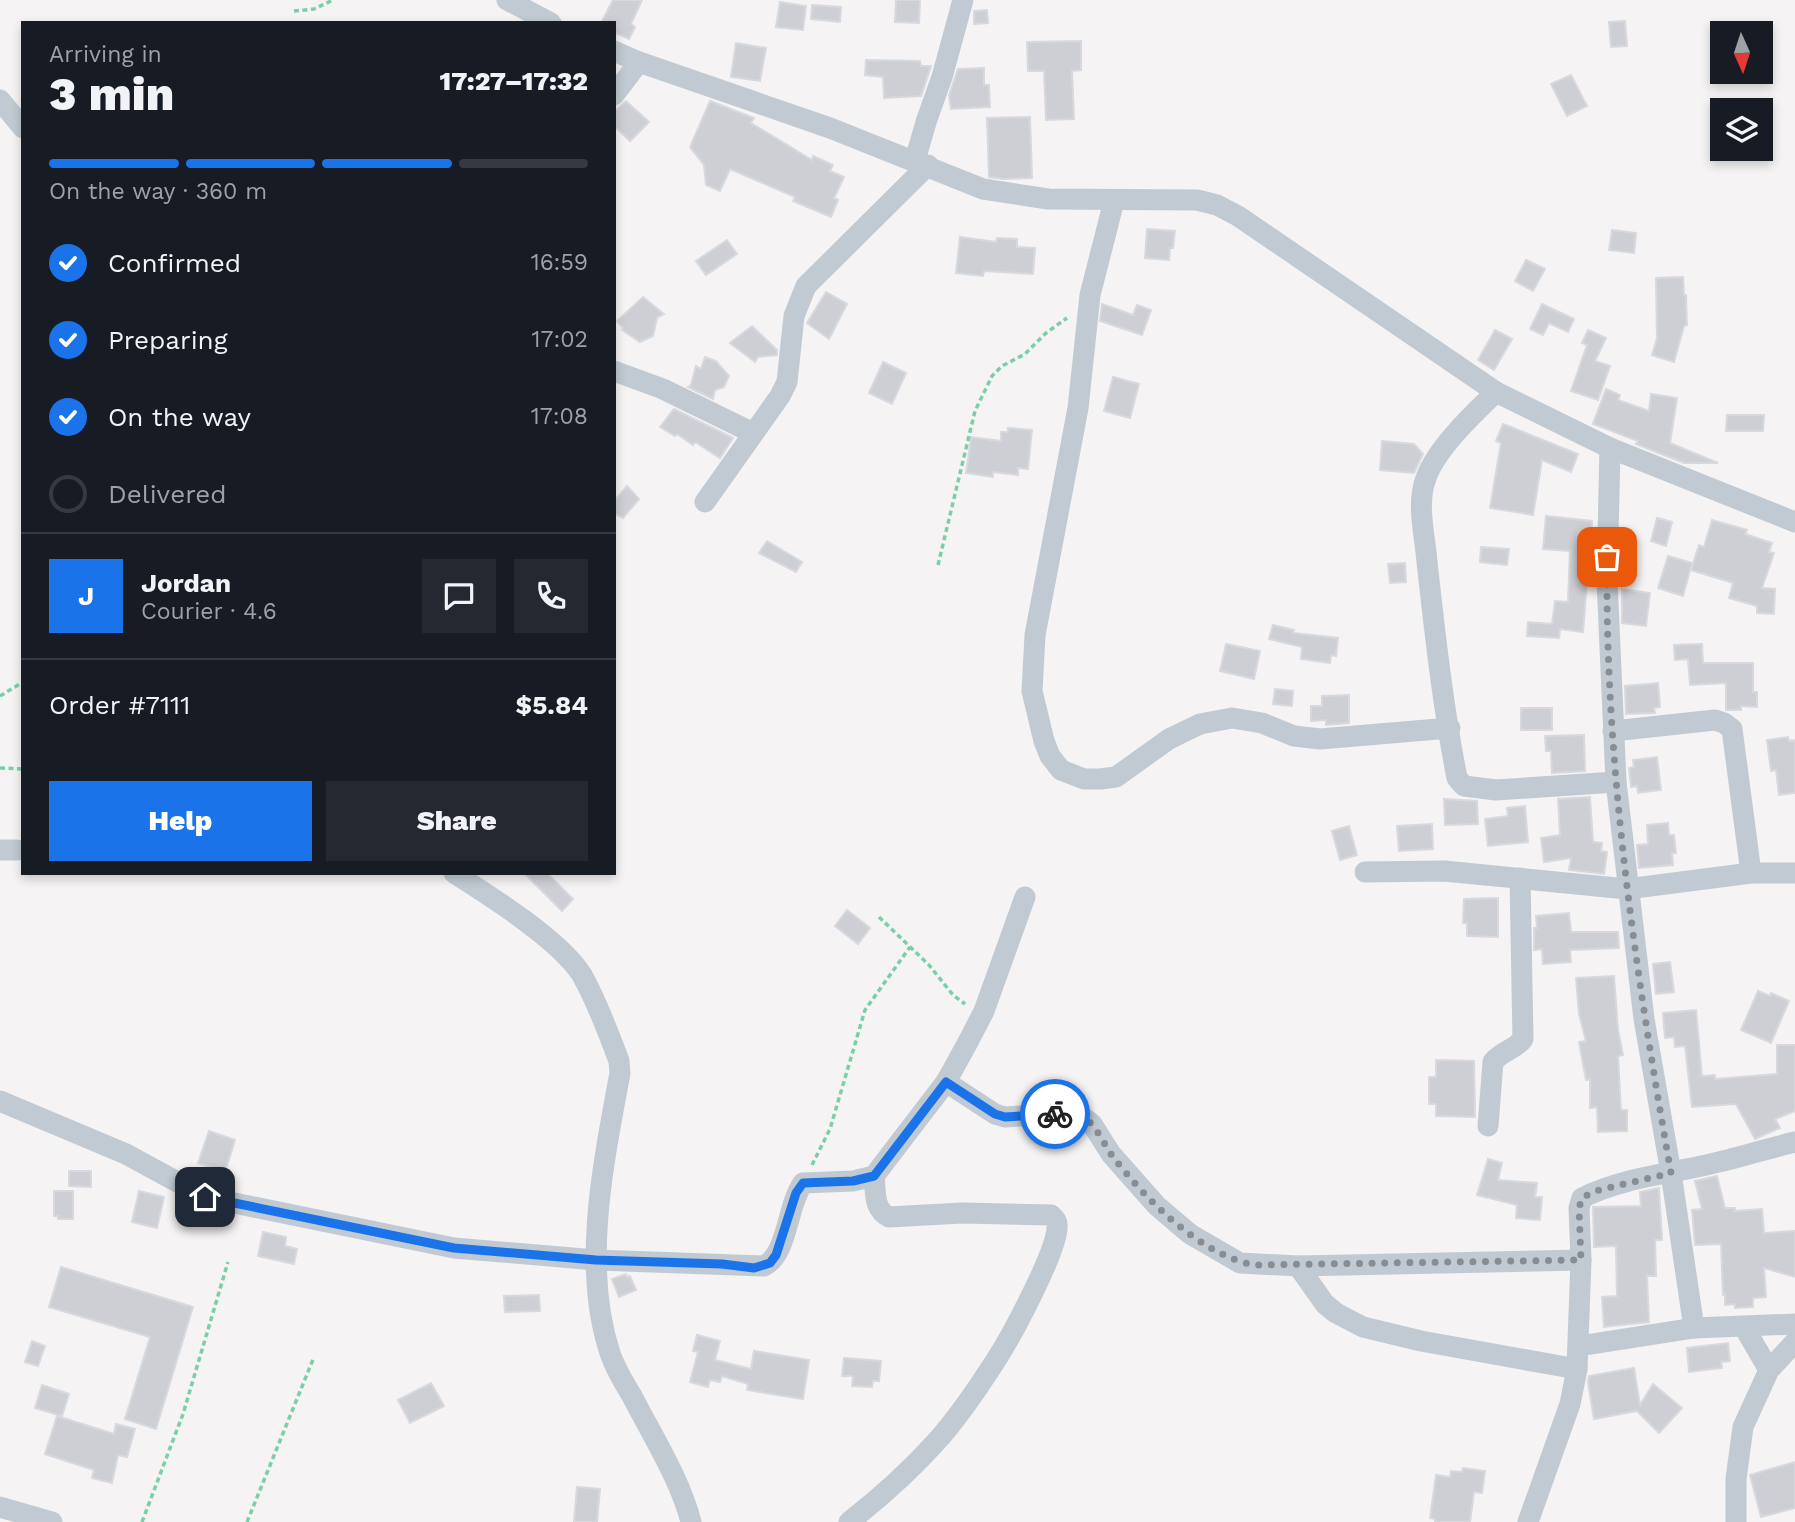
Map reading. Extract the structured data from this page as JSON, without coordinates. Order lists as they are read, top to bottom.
{
  "north": "bottom",
  "page": {
    "heading": ["3 min", "Arriving in", "17:27–17:32"],
    "panel": [
      "Jordan",
      "Courier · 4.6",
      "Order #7111",
      "$5.84"
    ],
    "bar": "On the way · 360 m",
    "list": [
      ["Confirmed", "16:59"],
      ["Preparing", "17:02"],
      ["On the way", "17:08"],
      "Delivered"
    ],
    "round": "J",
    "buttons": ["Help", "Share"]
  }
}
